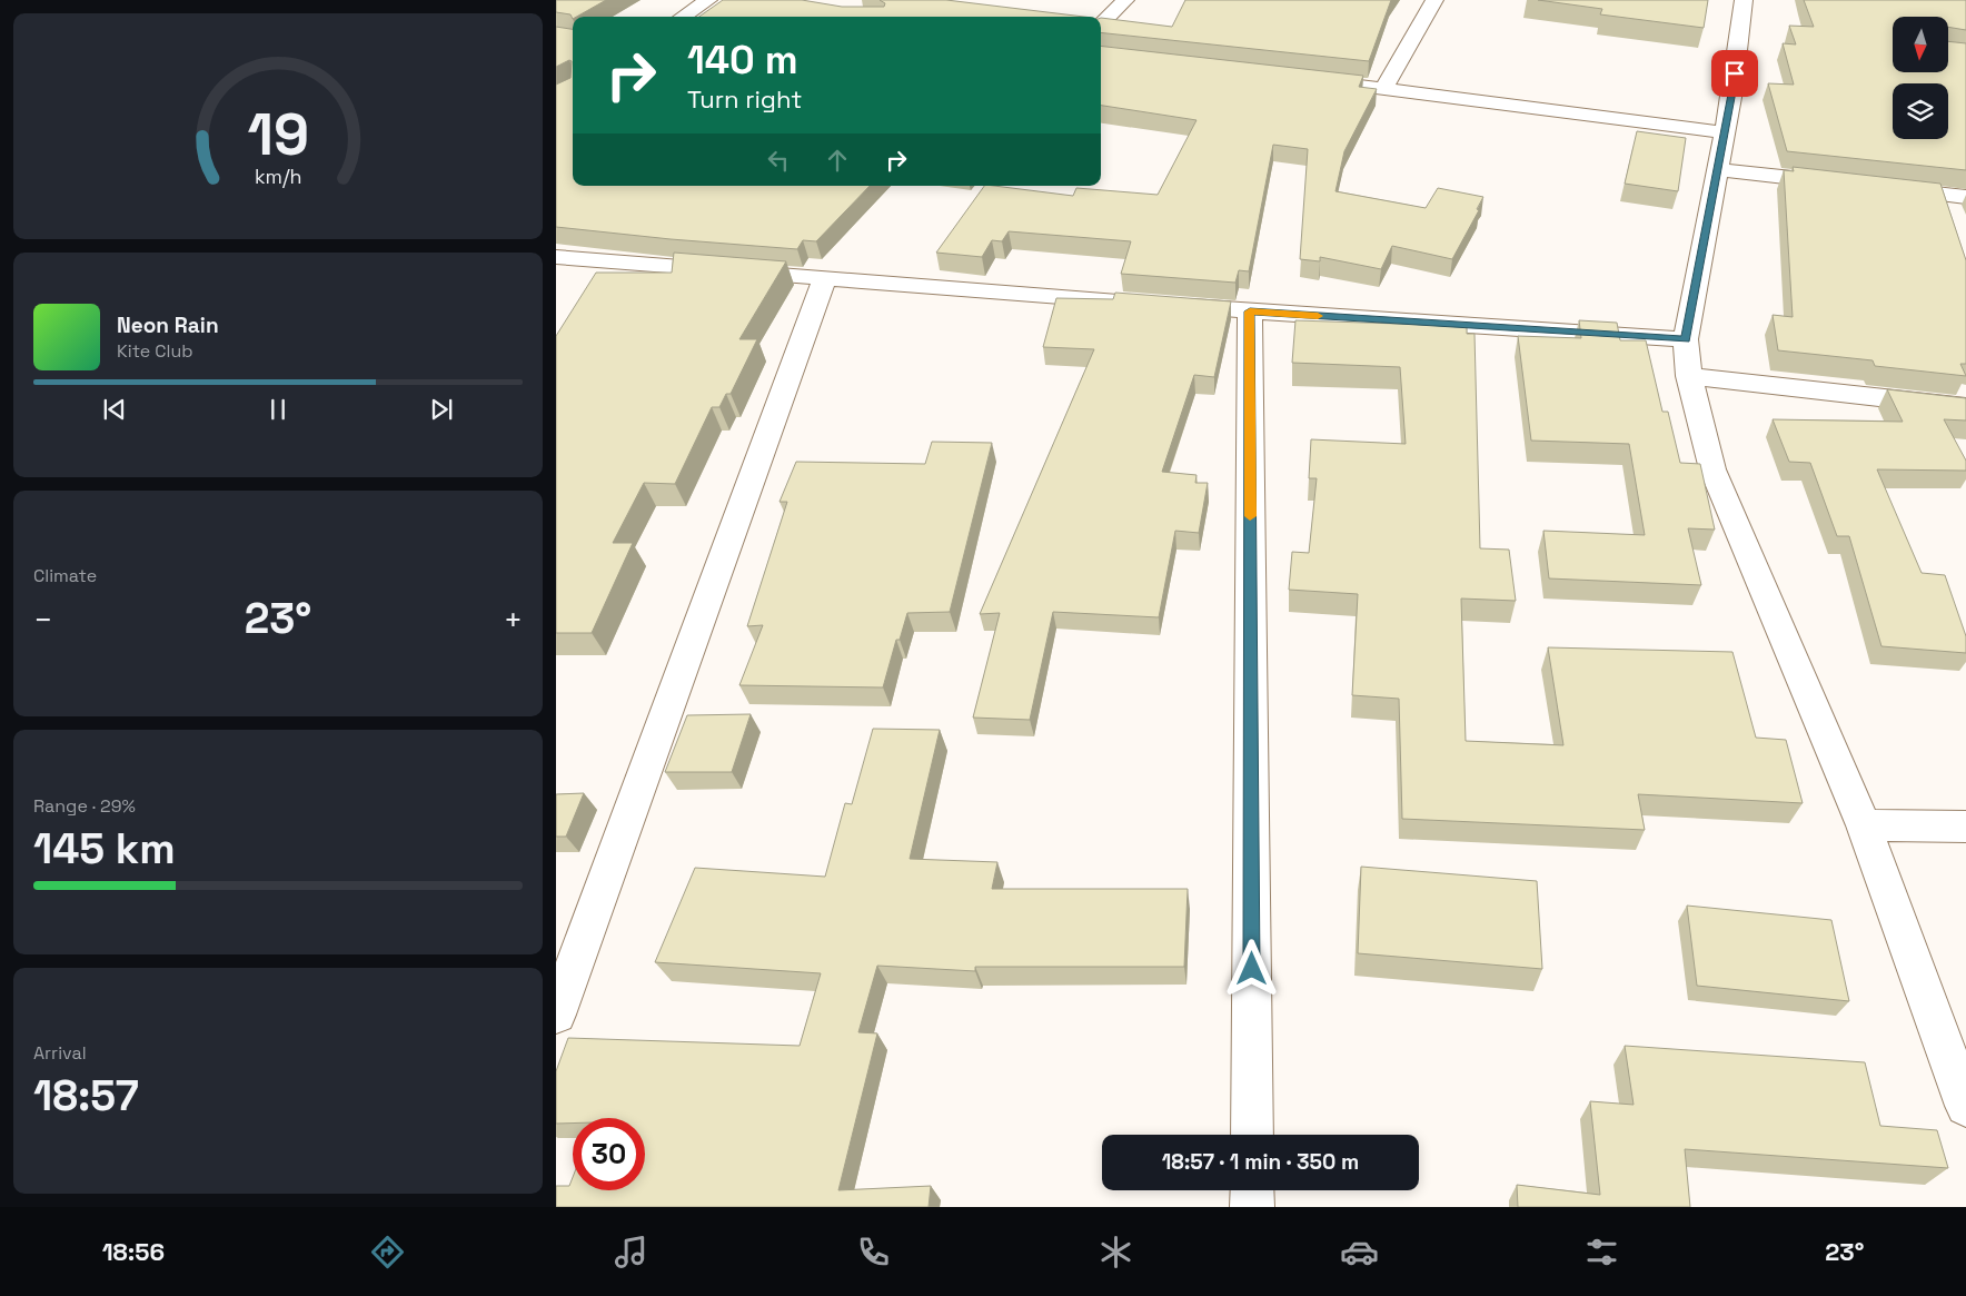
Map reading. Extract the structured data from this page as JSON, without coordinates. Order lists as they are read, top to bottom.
{
  "north": "bottom",
  "page": {
    "turn": ["140 m", "Turn right"],
    "song": ["Neon Rain", "Kite Club"],
    "tile": [
      "Climate",
      ["Range · 29%", "145 km"],
      ["Arrival", "18:57"]
    ],
    "heat": ["−", "23°", "+"],
    "limit": "30",
    "trip": "18:57 · 1 min · 350 m",
    "tabs": ["18:56", "23°"],
    "gauge": ["19", "km/h"]
  }
}
